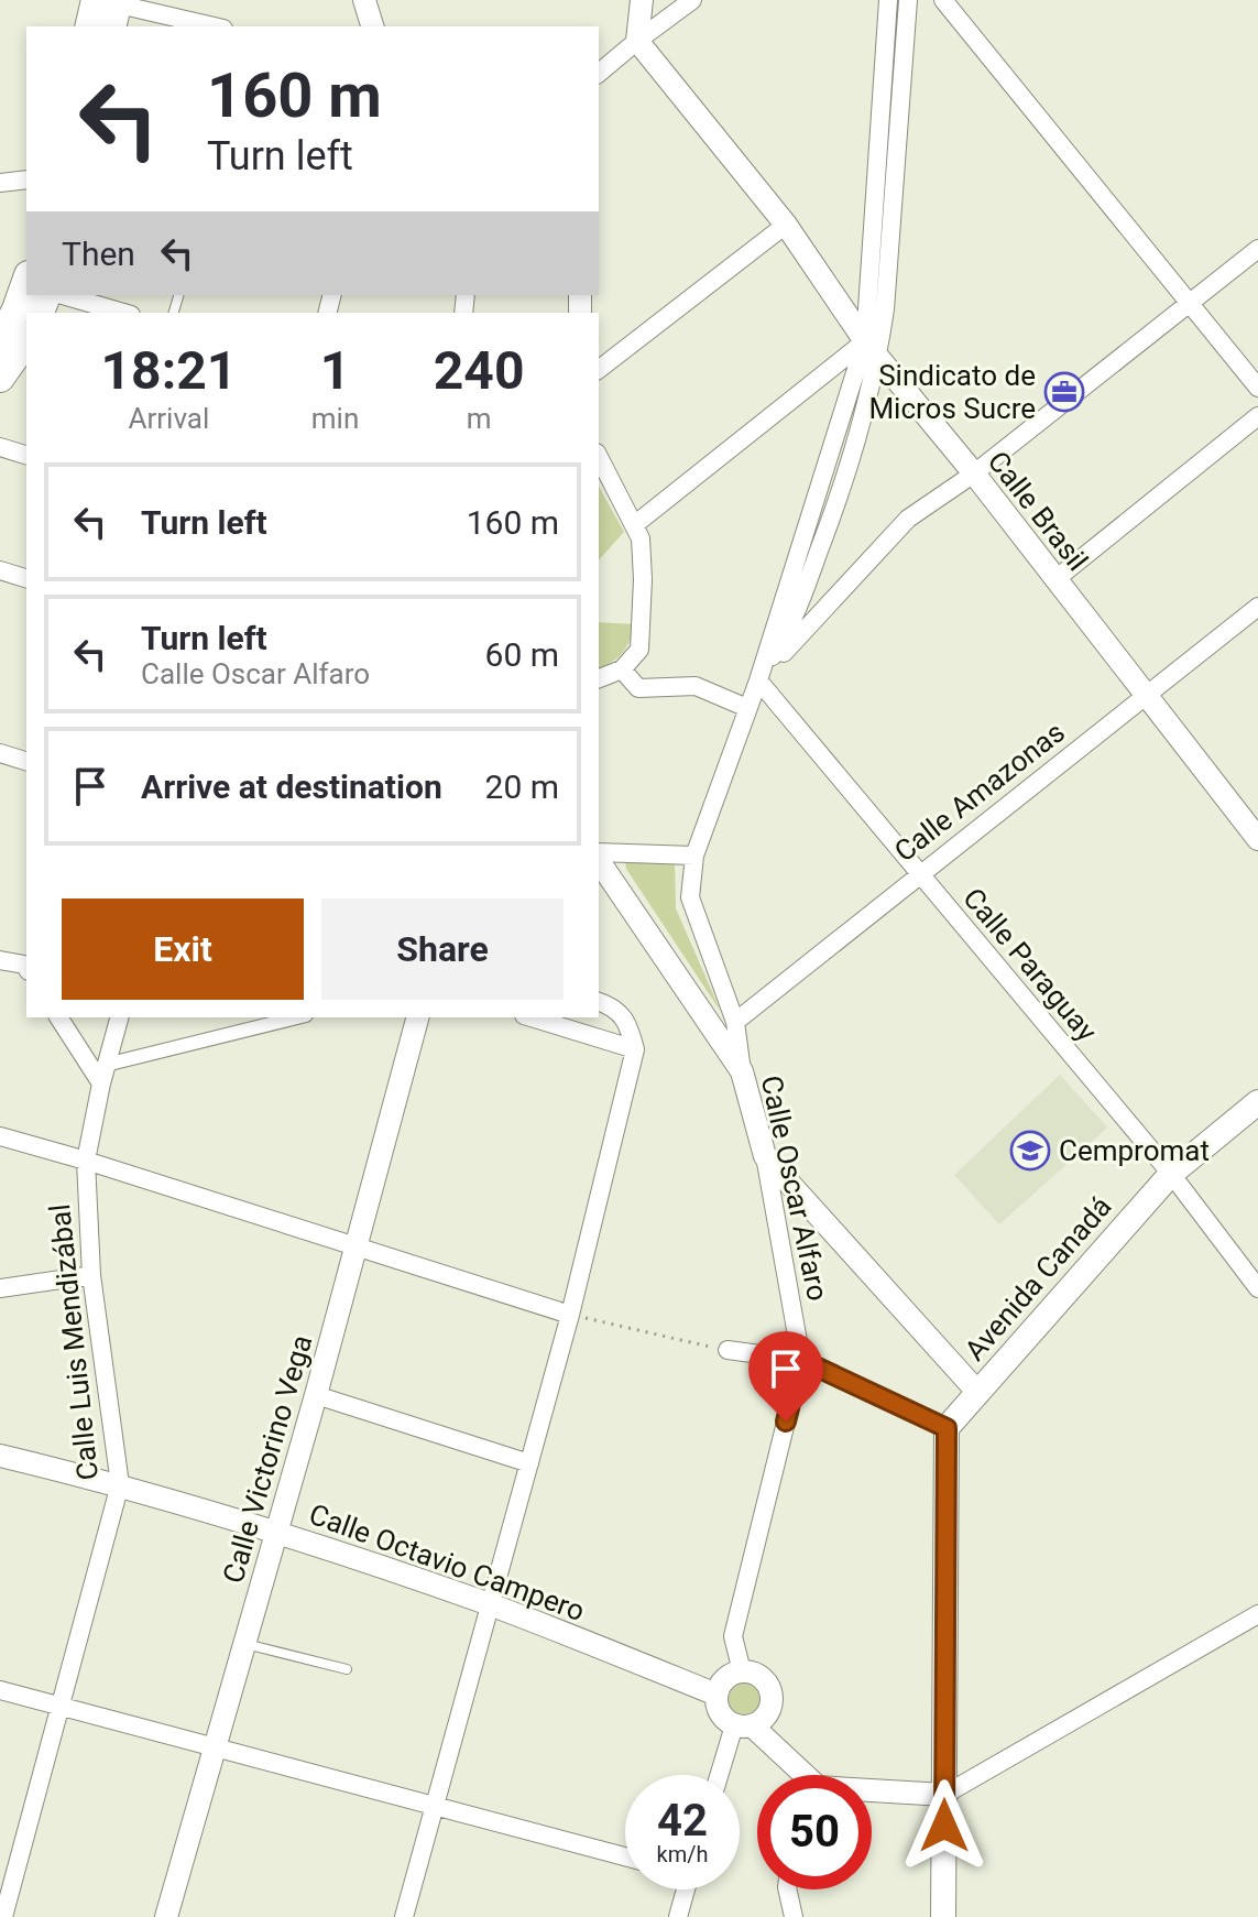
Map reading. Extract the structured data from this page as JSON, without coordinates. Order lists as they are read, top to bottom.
{
  "streets": {
    "main road": ["Avenida Canadá"],
    "street": [
      "Calle Brasil",
      "Calle Amazonas",
      "Calle Paraguay",
      "Calle Oscar Alfaro",
      "Calle Luis Mendizábal",
      "Calle Victorino Vega",
      "Calle Octavio Campero"
    ]
  },
  "crossings": [
    ["Calle Brasil", "Calle Amazonas"],
    ["Calle Amazonas", "Calle Paraguay"],
    ["Calle Paraguay", "Avenida Canadá"],
    ["Calle Oscar Alfaro", "Calle Octavio Campero"],
    ["Calle Luis Mendizábal", "Calle Octavio Campero"],
    ["Calle Victorino Vega", "Calle Octavio Campero"]
  ],
  "places": {
    "office": ["Sindicato de Micros Sucre"],
    "school or university": ["Cempromat"]
  },
  "page": {
    "turn": ["160 m", "Turn left"],
    "then": "Then",
    "eta": [
      "18:21",
      "Arrival",
      "1",
      "min",
      "240",
      "m"
    ],
    "list": [
      {
        "name": "Turn left",
        "value": "160 m"
      },
      {
        "name": "Turn left",
        "note": "Calle Oscar Alfaro",
        "value": "60 m"
      },
      {
        "name": "Arrive at destination",
        "value": "20 m"
      }
    ],
    "buttons": ["Exit", "Share"],
    "speed": "42 km/h",
    "limit": "50"
  }
}
